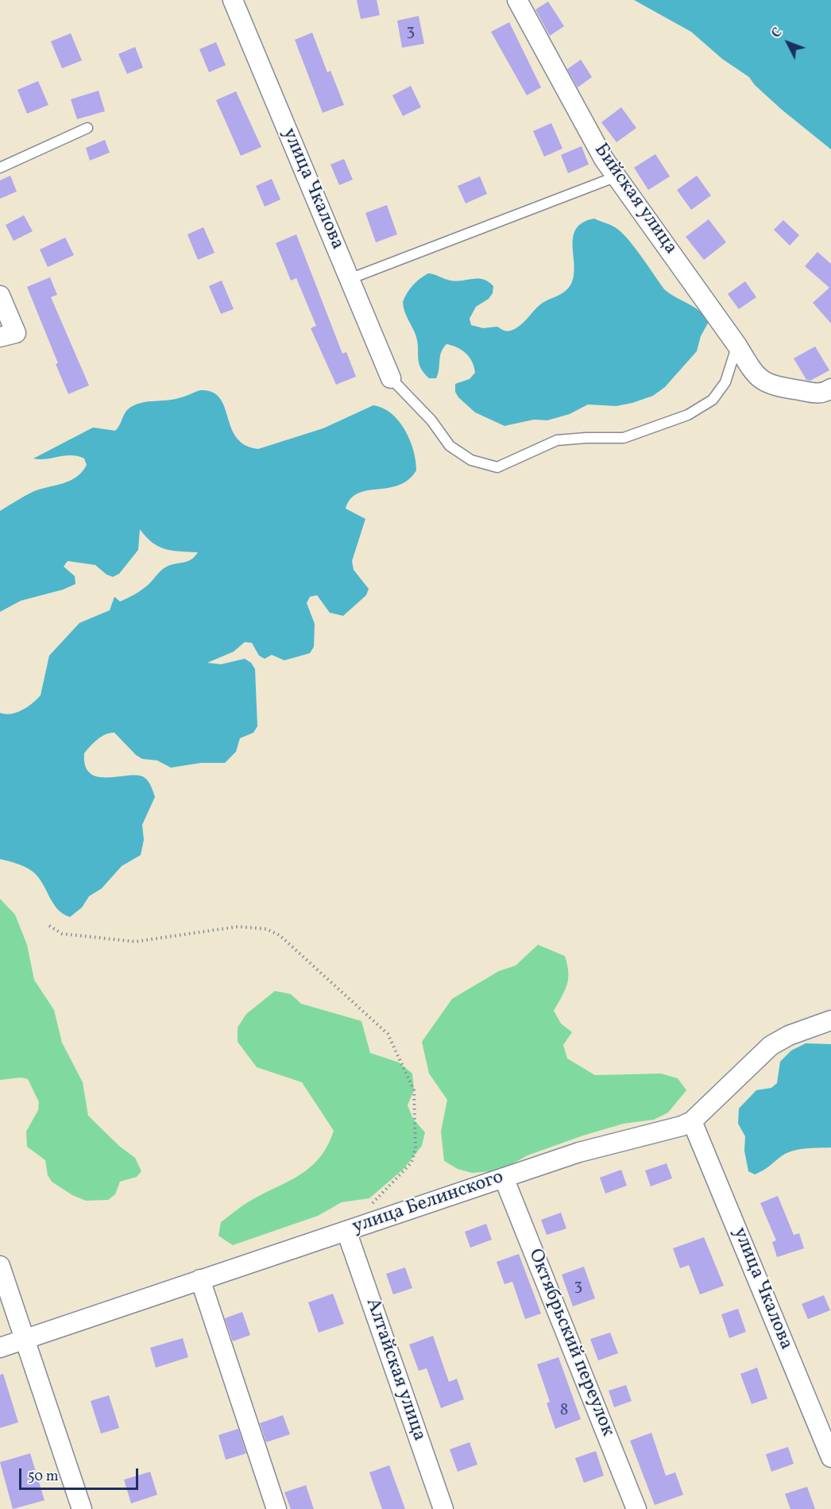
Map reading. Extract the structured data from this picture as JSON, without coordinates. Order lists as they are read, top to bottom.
{
  "streets": {
    "street": [
      "улица Чкалова",
      "Бийская улица",
      "улица Белинского",
      "Октябрьский переулок",
      "Алтайская улица"
    ]
  },
  "crossings": [
    ["улица Чкалова", "улица Белинского"],
    ["улица Белинского", "Октябрьский переулок"],
    ["улица Белинского", "Алтайская улица"]
  ],
  "house_numbers": ["3", "3", "8"],
  "scale_bar": "50 m",
  "north": "top left"
}
